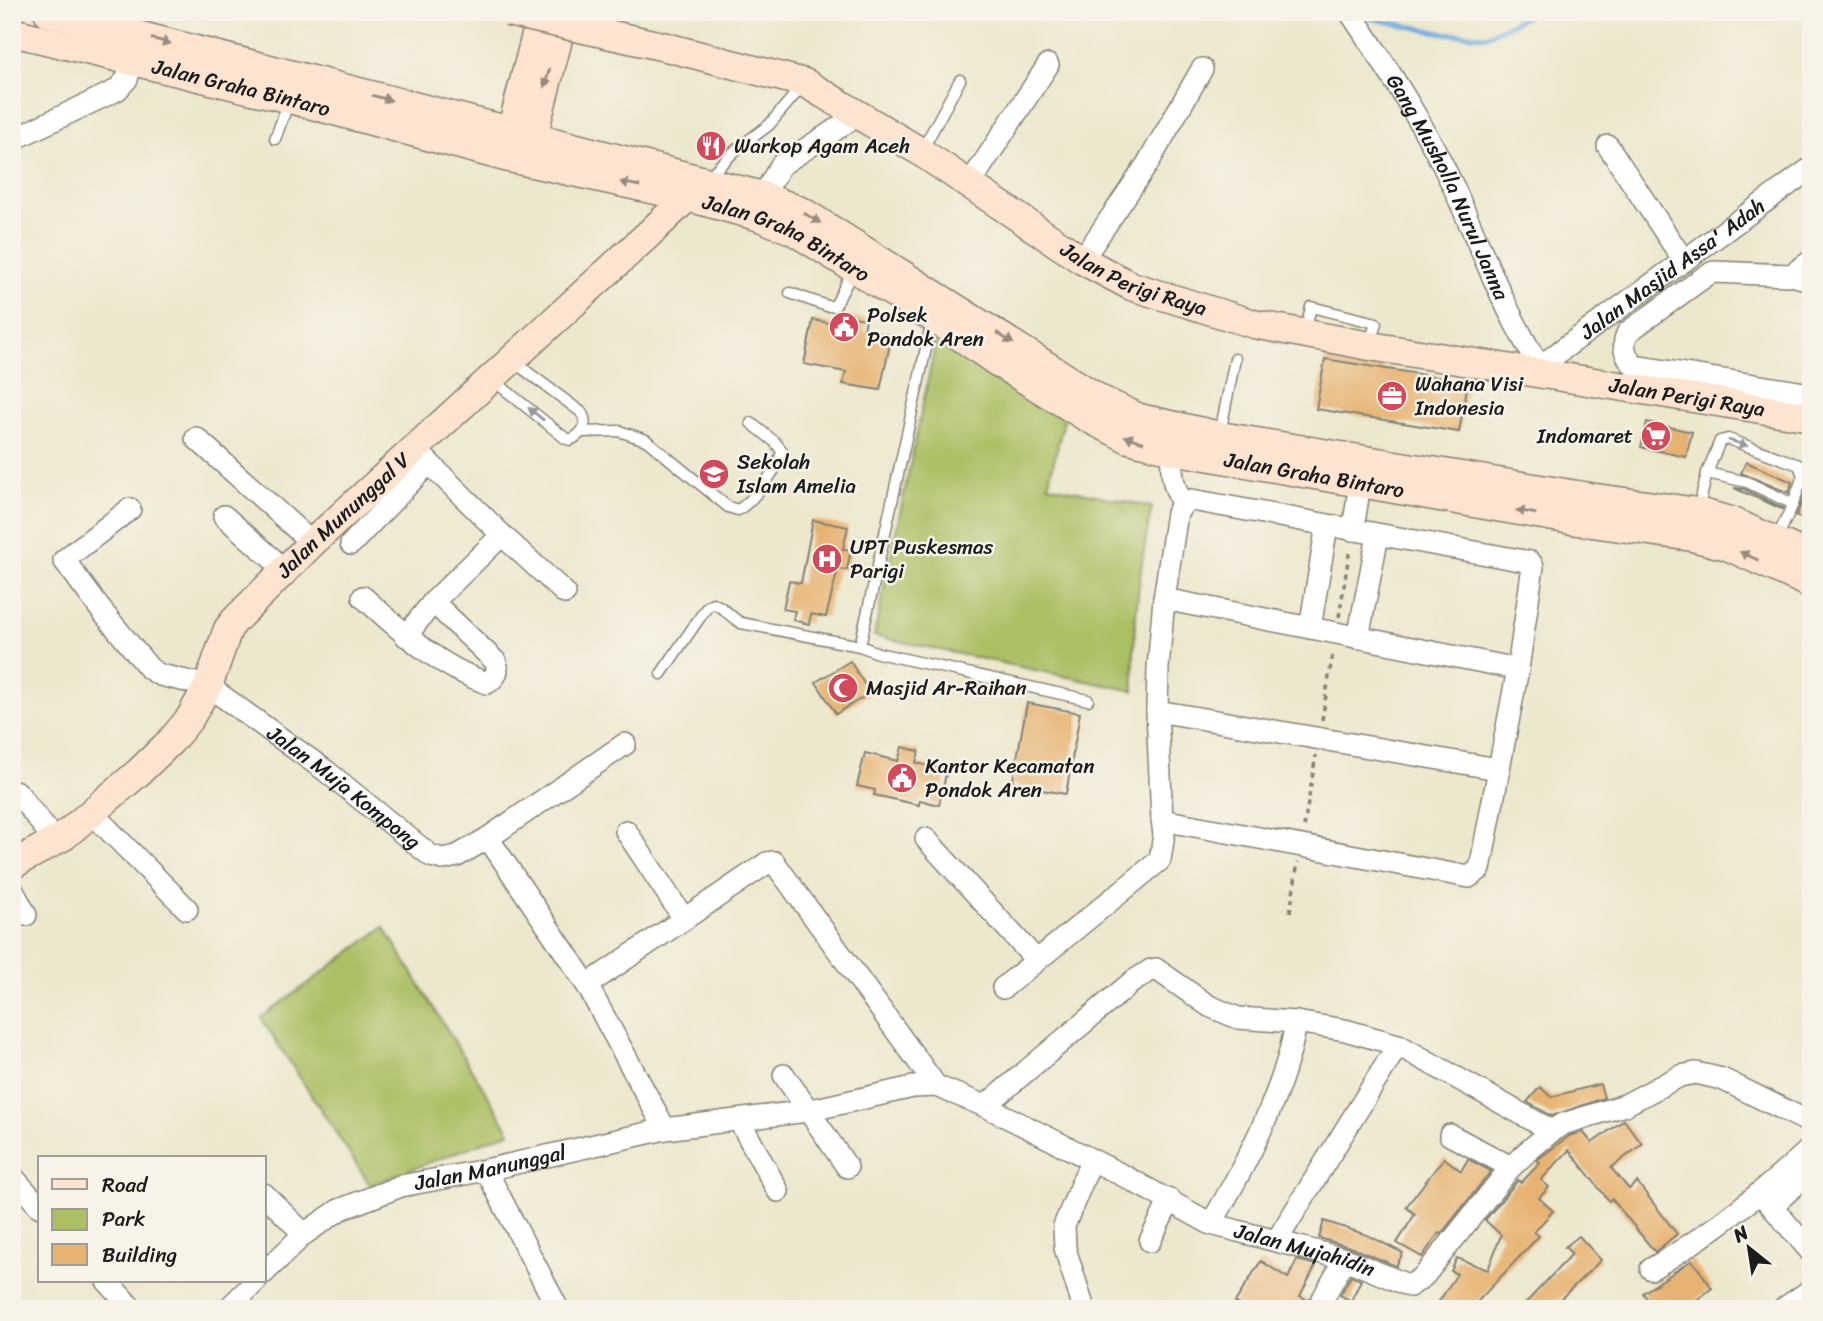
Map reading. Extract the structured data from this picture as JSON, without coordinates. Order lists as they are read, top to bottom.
{
  "streets": {
    "main road": ["Jalan Graha Bintaro", "Jalan Perigi Raya", "Jalan Mununggal V"],
    "street": [
      "Gang Musholla Nurul Janna",
      "Jalan Masjid Assa' Adah",
      "Jalan Muja Kompong",
      "Jalan Manunggal",
      "Jalan Mujahidin"
    ]
  },
  "crossings": [
    ["Jalan Graha Bintaro", "Jalan Mununggal V"],
    ["Gang Musholla Nurul Janna", "Jalan Masjid Assa' Adah"],
    ["Gang Musholla Nurul Janna", "Jalan Perigi Raya"],
    ["Jalan Masjid Assa' Adah", "Jalan Perigi Raya"],
    ["Jalan Mununggal V", "Jalan Muja Kompong"],
    ["Jalan Manunggal", "Jalan Mujahidin"]
  ],
  "places": {
    "restaurant": ["Warkop Agam Aceh"],
    "public building": ["Polsek Pondok Aren", "Kantor Kecamatan Pondok Aren"],
    "office": ["Wahana Visi Indonesia"],
    "supermarket": ["Indomaret"],
    "school or university": ["Sekolah Islam Amelia"],
    "hospital": ["UPT Puskesmas Parigi"],
    "mosque": ["Masjid Ar-Raihan"]
  },
  "legend": ["Road", "Park", "Building"],
  "north": "top left"
}
